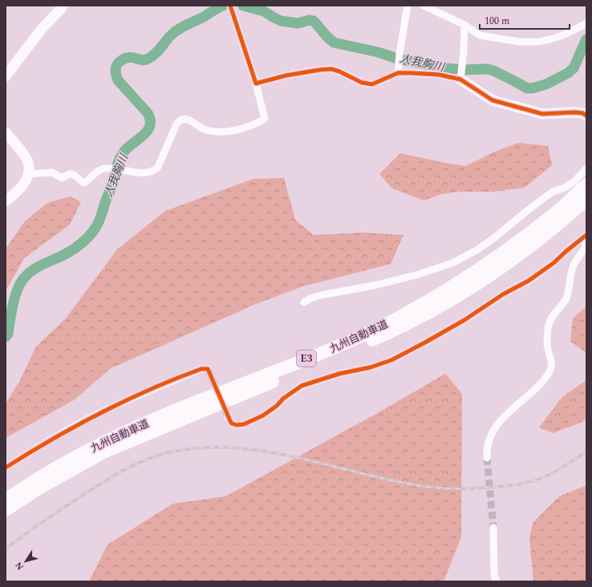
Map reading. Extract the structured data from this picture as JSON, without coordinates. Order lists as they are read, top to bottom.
{
  "streets": {
    "highway": ["九州自動車道", "E3"]
  },
  "water": ["人我胸川"],
  "scale_bar": "100 m",
  "north": "bottom left"
}
